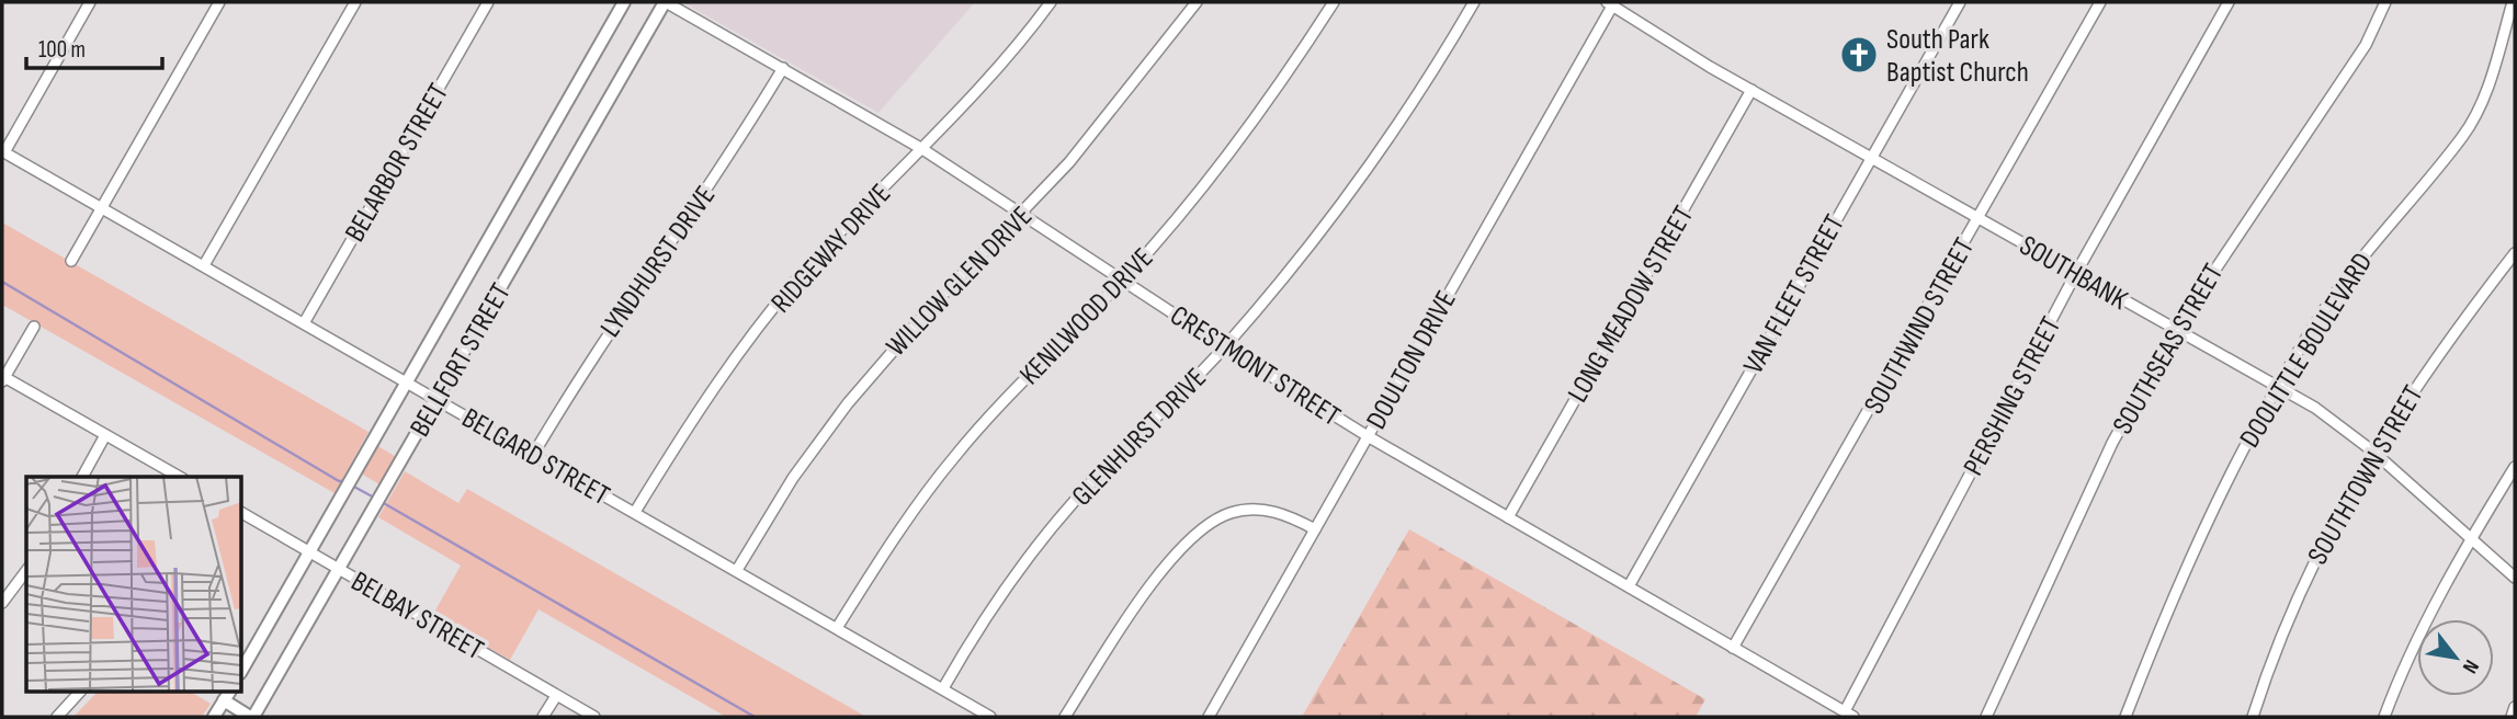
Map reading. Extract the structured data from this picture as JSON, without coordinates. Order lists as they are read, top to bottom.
{
  "streets": {
    "main road": ["BELLFORT STREET"],
    "street": [
      "BELARBOR STREET",
      "RIDGEWAY DRIVE",
      "LYNDHURST DRIVE",
      "SOUTHBANK",
      "WILLOW GLEN DRIVE",
      "VAN FLEET STREET",
      "LONG MEADOW STREET",
      "KENILWOOD DRIVE",
      "SOUTHWIND STREET",
      "SOUTHSEAS STREET",
      "DOOLITTLE BOULEVARD",
      "DOULTON DRIVE",
      "CRESTMONT STREET",
      "PERSHING STREET",
      "GLENHURST DRIVE",
      "BELGARD STREET",
      "SOUTHTOWN STREET",
      "BELBAY STREET"
    ]
  },
  "crossings": [
    ["BELARBOR STREET", "BELGARD STREET"],
    ["RIDGEWAY DRIVE", "CRESTMONT STREET"],
    ["RIDGEWAY DRIVE", "BELGARD STREET"],
    ["LYNDHURST DRIVE", "CRESTMONT STREET"],
    ["LYNDHURST DRIVE", "BELGARD STREET"],
    ["SOUTHBANK", "VAN FLEET STREET"],
    ["SOUTHBANK", "LONG MEADOW STREET"],
    ["SOUTHBANK", "SOUTHWIND STREET"],
    ["SOUTHBANK", "SOUTHSEAS STREET"],
    ["SOUTHBANK", "DOOLITTLE BOULEVARD"],
    ["SOUTHBANK", "DOULTON DRIVE"],
    ["SOUTHBANK", "PERSHING STREET"],
    ["SOUTHBANK", "SOUTHTOWN STREET"],
    ["WILLOW GLEN DRIVE", "CRESTMONT STREET"],
    ["WILLOW GLEN DRIVE", "BELGARD STREET"],
    ["VAN FLEET STREET", "CRESTMONT STREET"],
    ["LONG MEADOW STREET", "CRESTMONT STREET"],
    ["KENILWOOD DRIVE", "CRESTMONT STREET"],
    ["KENILWOOD DRIVE", "BELGARD STREET"],
    ["SOUTHWIND STREET", "CRESTMONT STREET"],
    ["BELLFORT STREET", "CRESTMONT STREET"],
    ["BELLFORT STREET", "BELGARD STREET"],
    ["BELLFORT STREET", "BELBAY STREET"],
    ["DOULTON DRIVE", "CRESTMONT STREET"],
    ["CRESTMONT STREET", "PERSHING STREET"],
    ["CRESTMONT STREET", "GLENHURST DRIVE"],
    ["GLENHURST DRIVE", "BELGARD STREET"]
  ],
  "places": {
    "church": ["South Park Baptist Church"]
  },
  "scale_bar": "100 m",
  "north": "bottom right"
}
